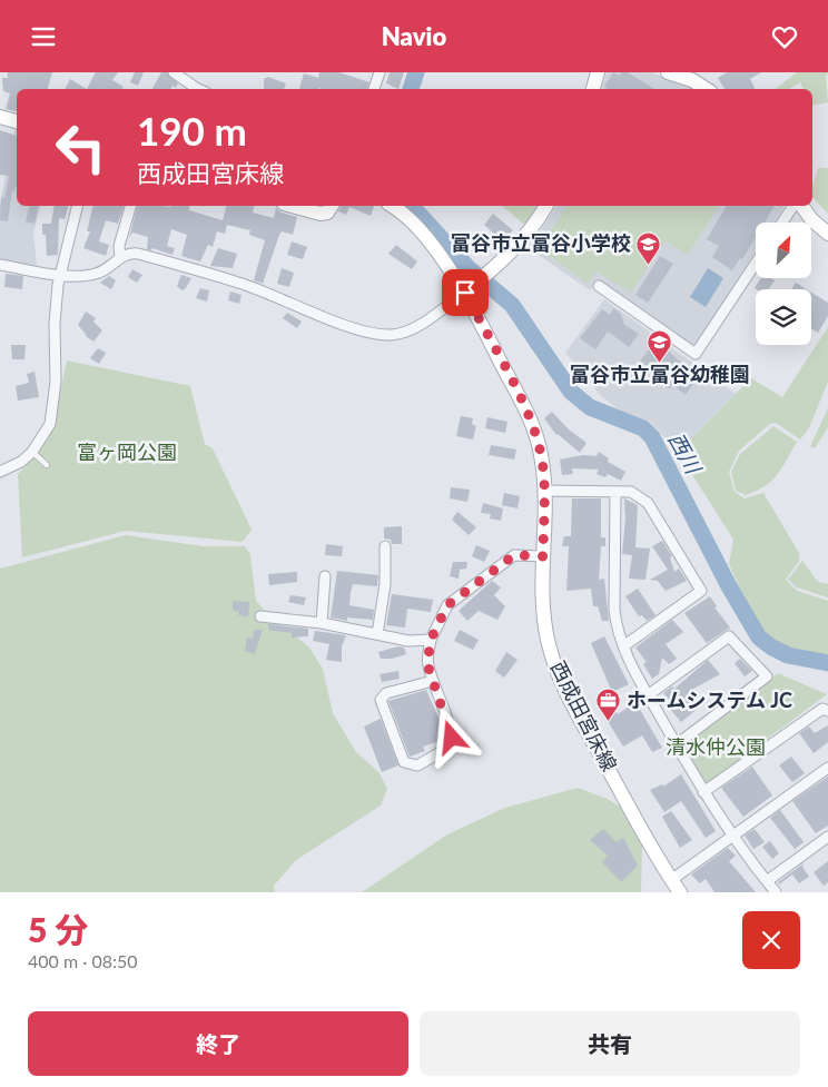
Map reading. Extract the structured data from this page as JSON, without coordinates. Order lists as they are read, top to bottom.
{
  "streets": {
    "main road": ["西成田宮床線"]
  },
  "water": ["西川"],
  "parks": ["富ヶ岡公園", "清水仲公園"],
  "places": {
    "school or university": ["富谷市立富谷小学校", "富谷市立富谷幼稚園"],
    "office": ["ホームシステム JC"]
  },
  "north": "top right",
  "page": {
    "header": "Navio",
    "turn": ["190 m", "西成田宮床線"],
    "heading": ["5 分", "400 m · 08:50"],
    "buttons": ["終了", "共有"]
  }
}
